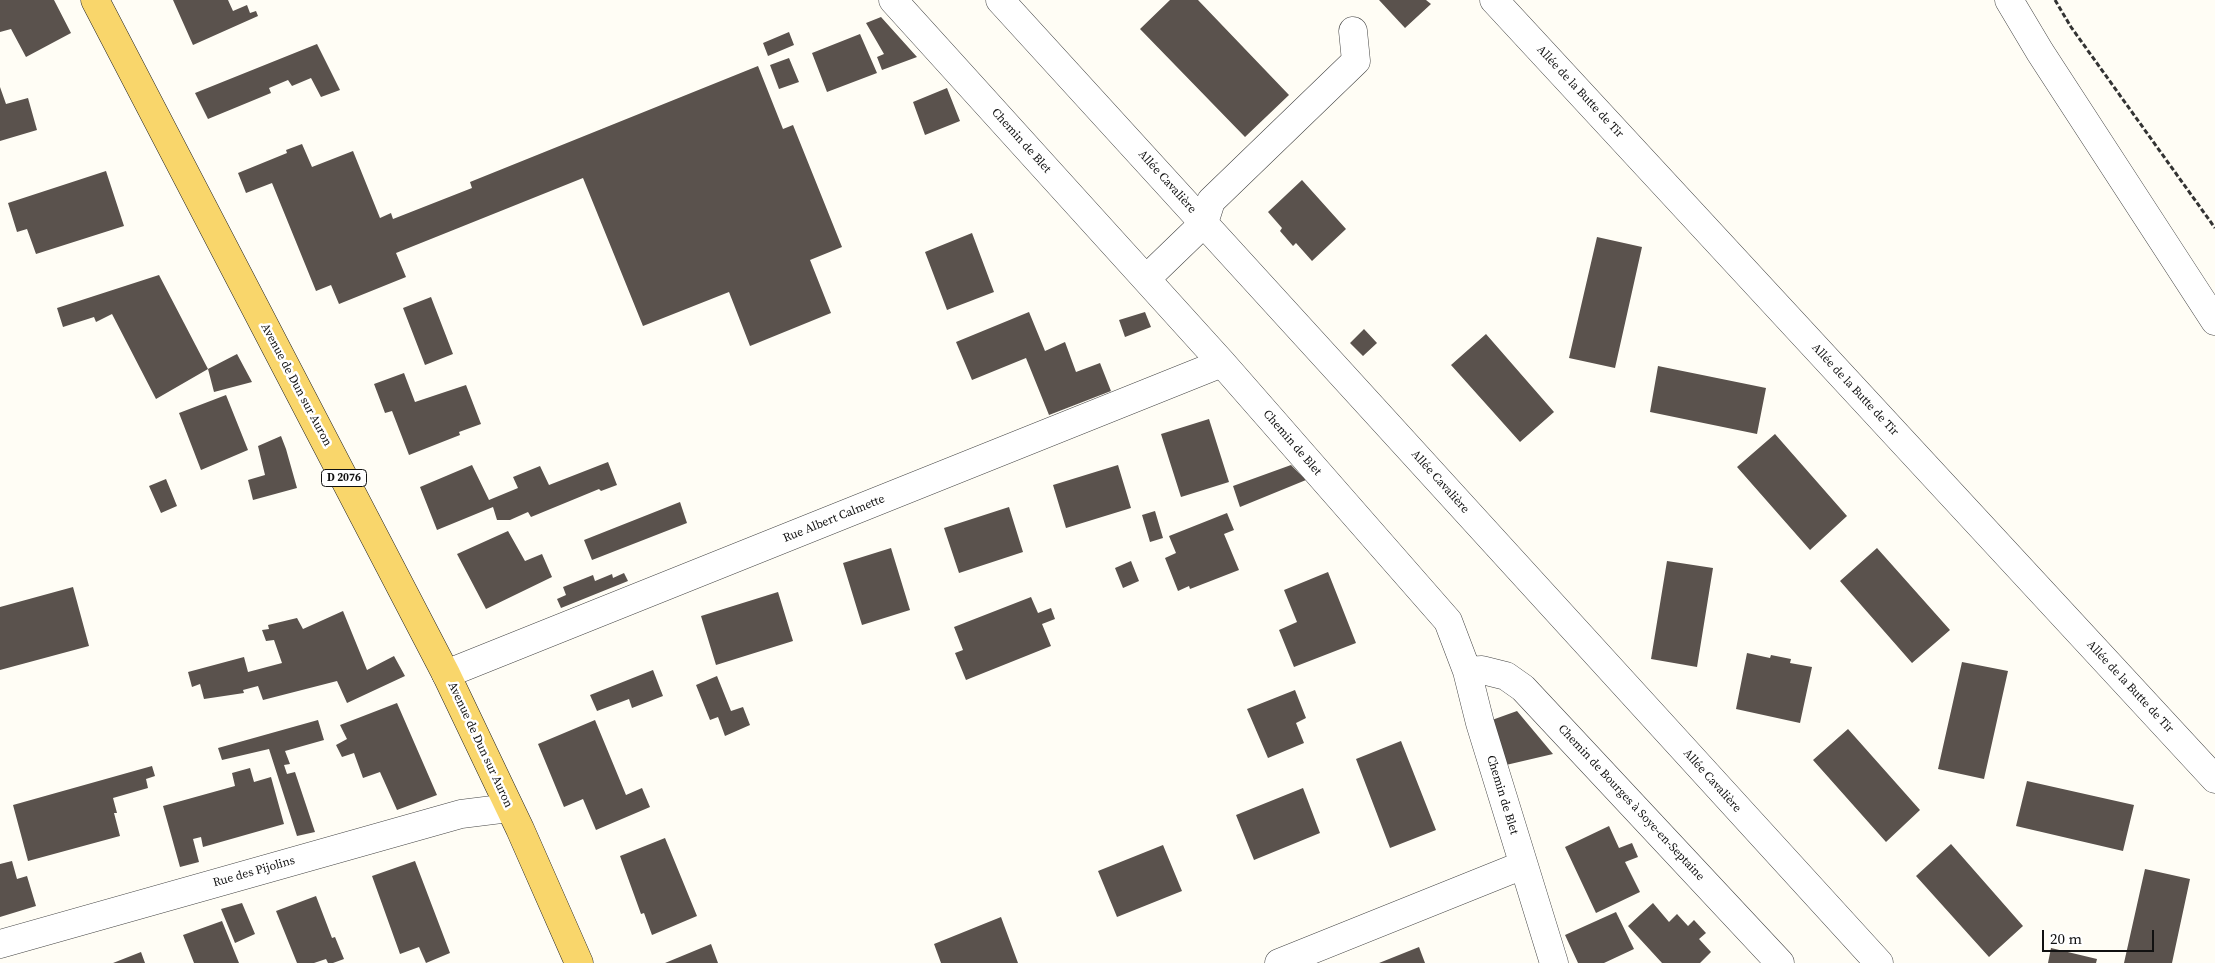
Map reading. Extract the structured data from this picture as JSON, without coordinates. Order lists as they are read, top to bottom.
{
  "streets": {
    "main road": ["Avenue de Dun sur Auron", "D 2076"],
    "street": [
      "Allée de la Butte de Tir",
      "Chemin de Blet",
      "Allée Cavalière",
      "Rue Albert Calmette",
      "Chemin de Bourges à Soye-en-Septaine",
      "Rue des Pijolins"
    ]
  },
  "crossings": [
    ["Chemin de Blet", "Rue Albert Calmette"],
    ["Chemin de Blet", "Chemin de Bourges à Soye-en-Septaine"],
    ["Avenue de Dun sur Auron", "Rue Albert Calmette"],
    ["Avenue de Dun sur Auron", "Rue des Pijolins"]
  ],
  "scale_bar": "20 m"
}
